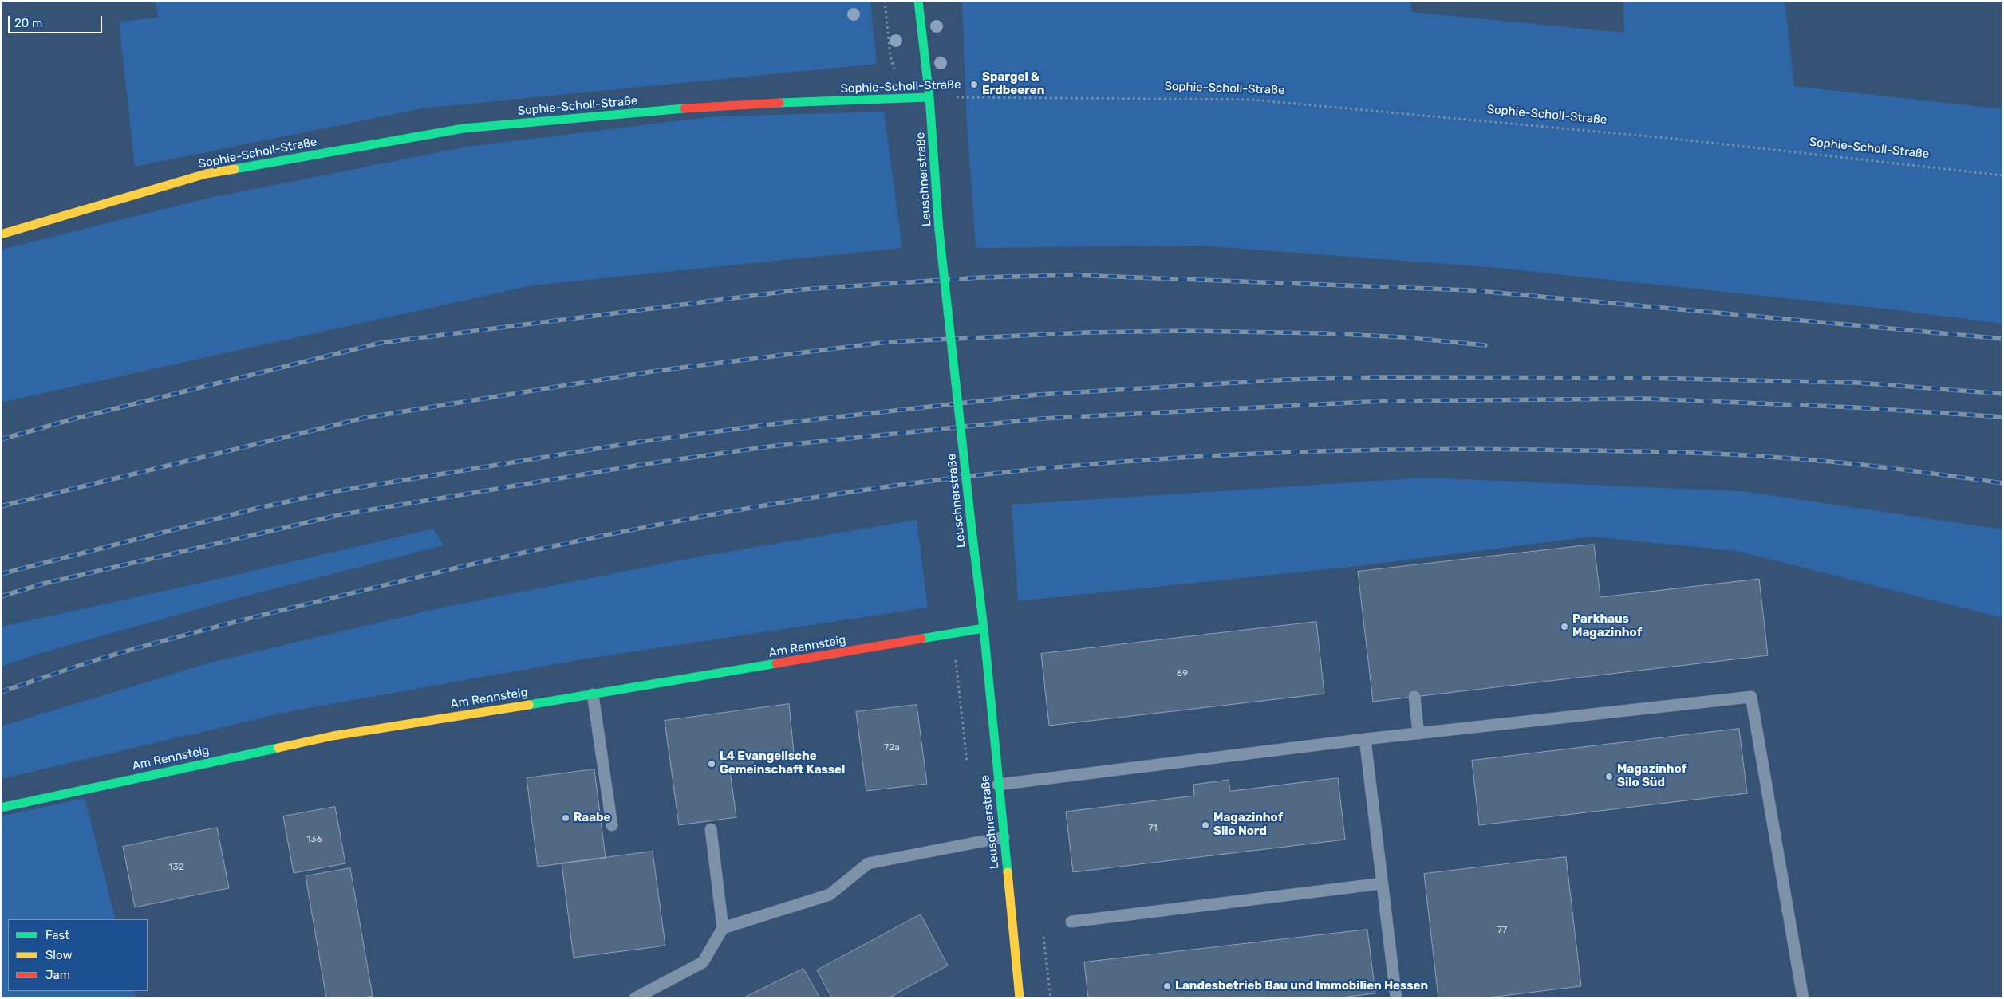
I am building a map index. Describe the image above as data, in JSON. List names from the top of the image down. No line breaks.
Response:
{"streets":{"street":["Sophie-Scholl-Straße","Leuschnerstraße","Am Rennsteig"]},"crossings":[["Sophie-Scholl-Straße","Leuschnerstraße"],["Leuschnerstraße","Am Rennsteig"]],"places":["Spargel & Erdbeeren","Parkhaus Magazinhof","L4 Evangelische Gemeinschaft Kassel","Magazinhof Silo Süd","Raabe","Magazinhof Silo Nord","Landesbetrieb Bau und Immobilien Hessen"],"house_numbers":["69","72a","71","136","132","77"],"legend":["Fast","Slow","Jam"],"scale_bar":"20 m"}
